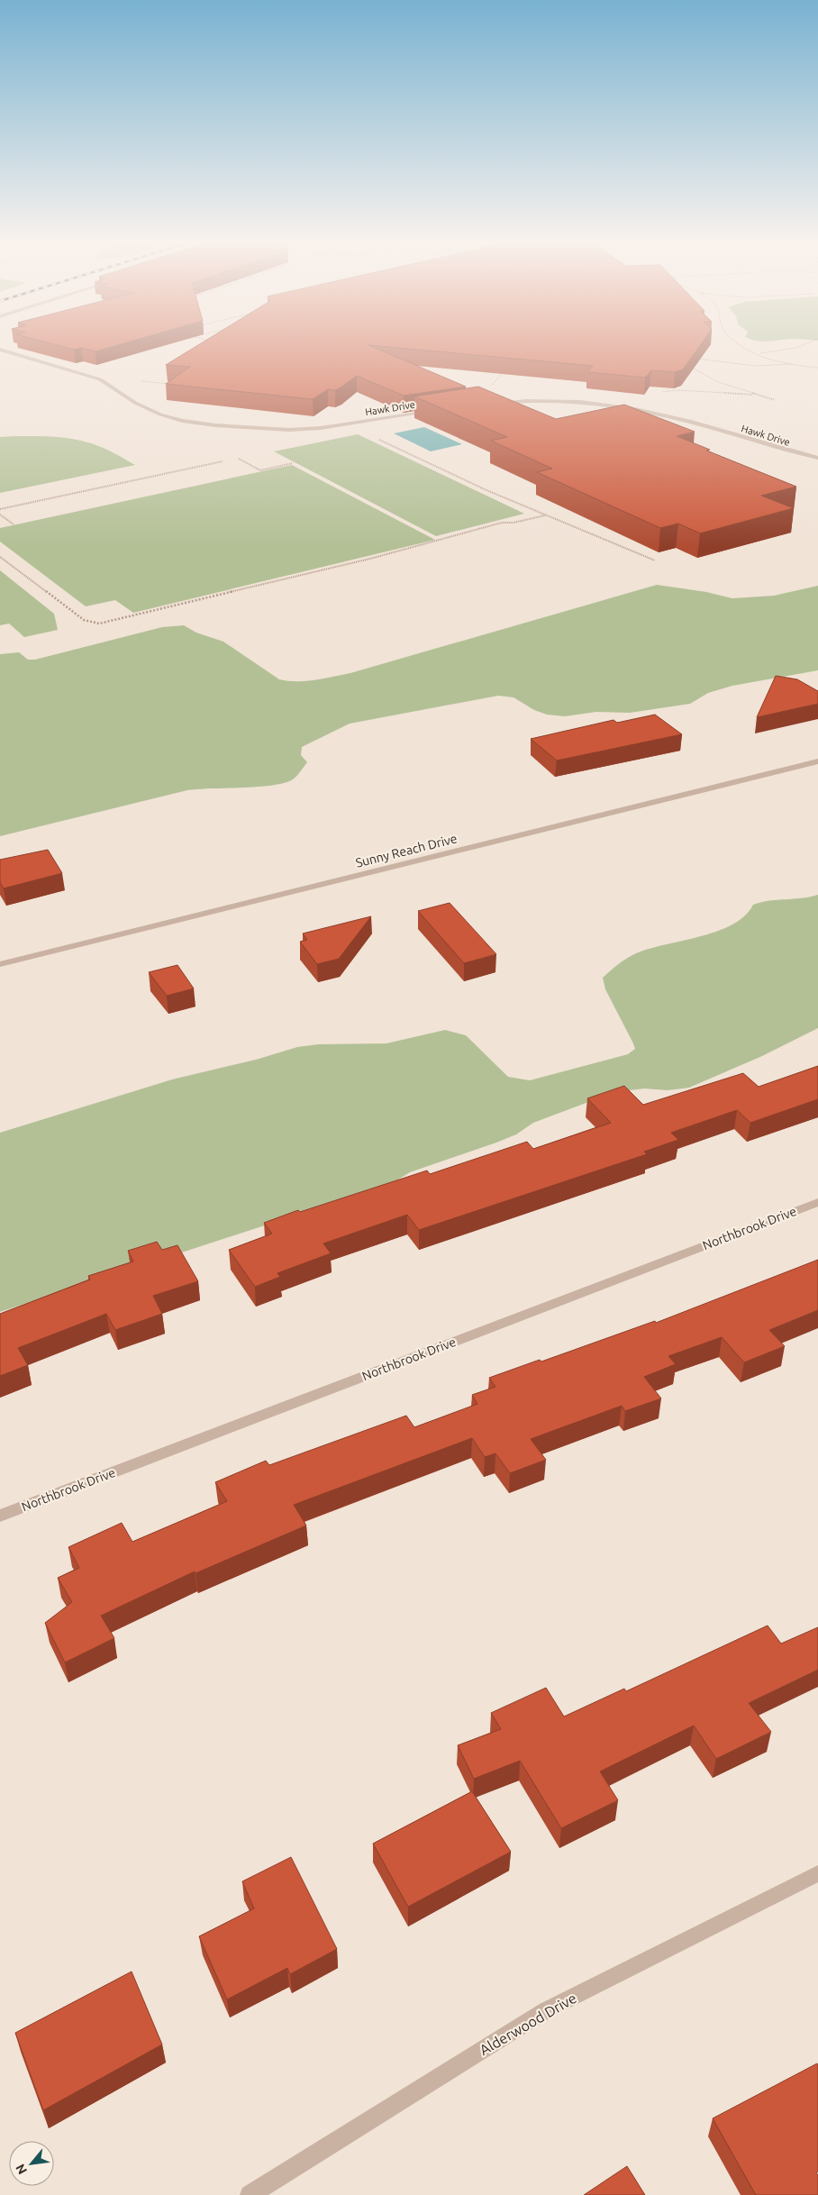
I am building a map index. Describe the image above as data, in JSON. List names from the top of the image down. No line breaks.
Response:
{"streets":{"street":["Hawk Drive","Sunny Reach Drive","Northbrook Drive","Alderwood Drive"]},"north":"bottom left"}
